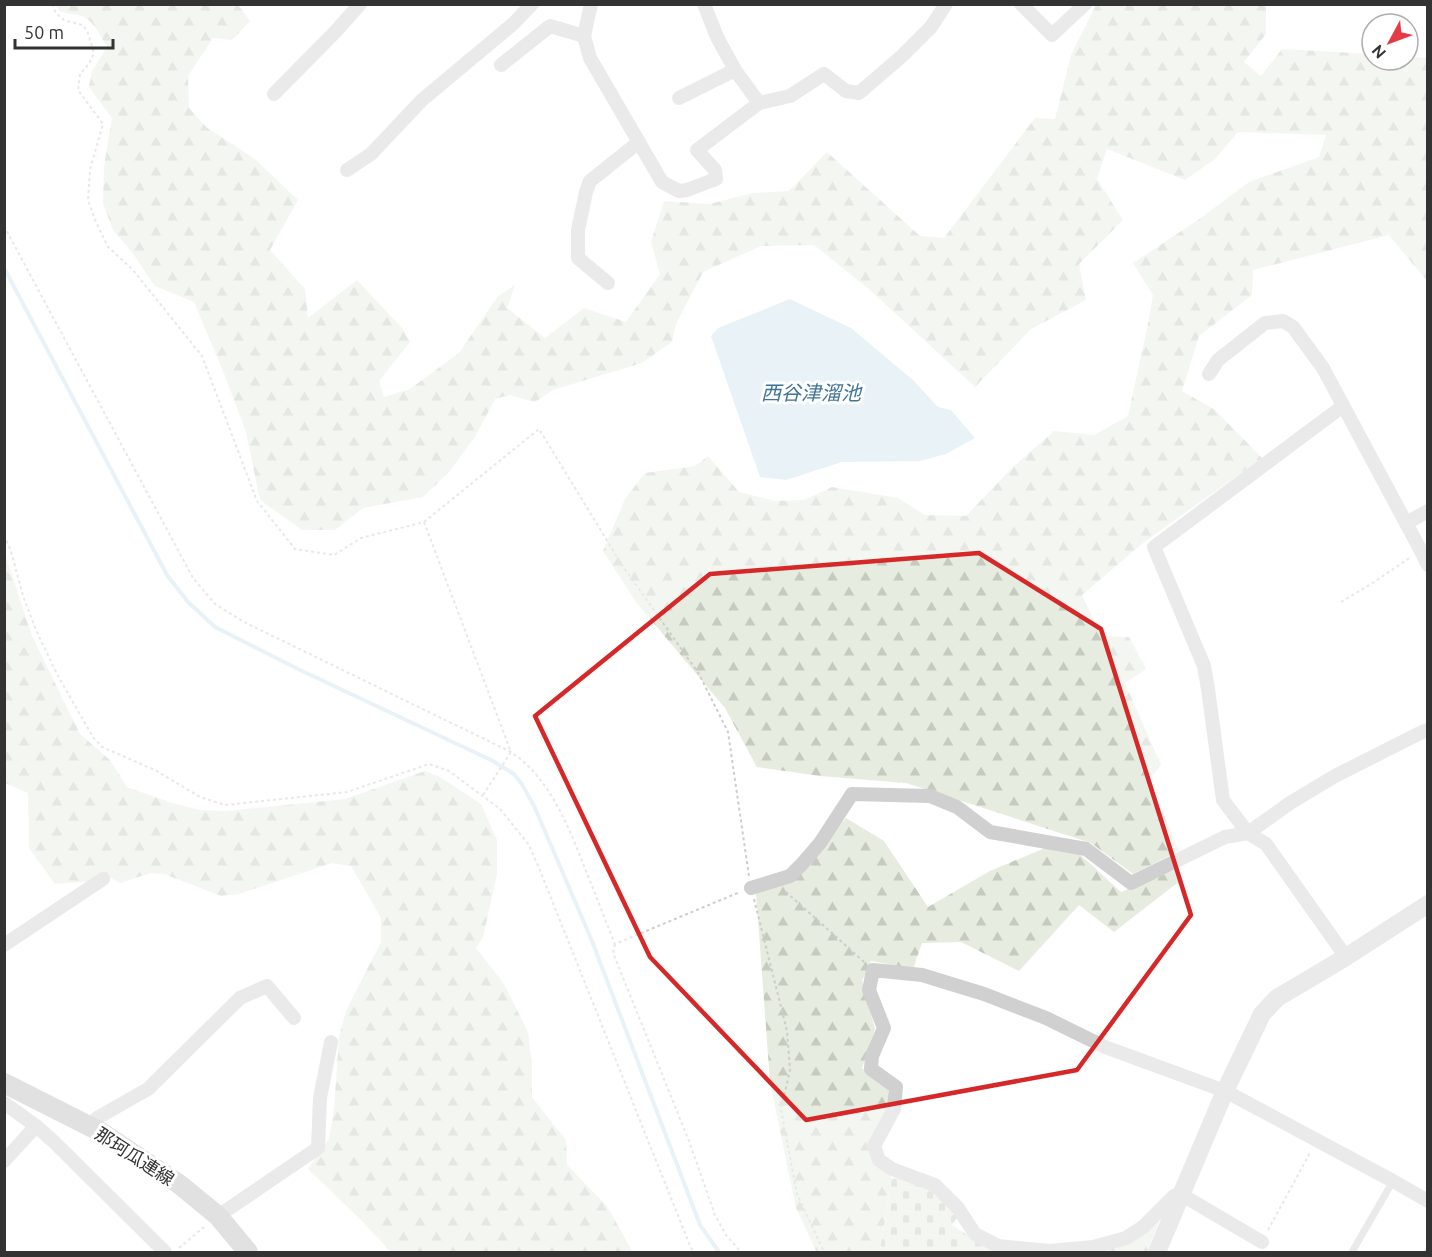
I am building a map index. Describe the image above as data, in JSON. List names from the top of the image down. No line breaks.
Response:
{"streets":{"main road":["那珂瓜連線"]},"water":["西谷津溜池"],"scale_bar":"50 m","north":"bottom left"}
